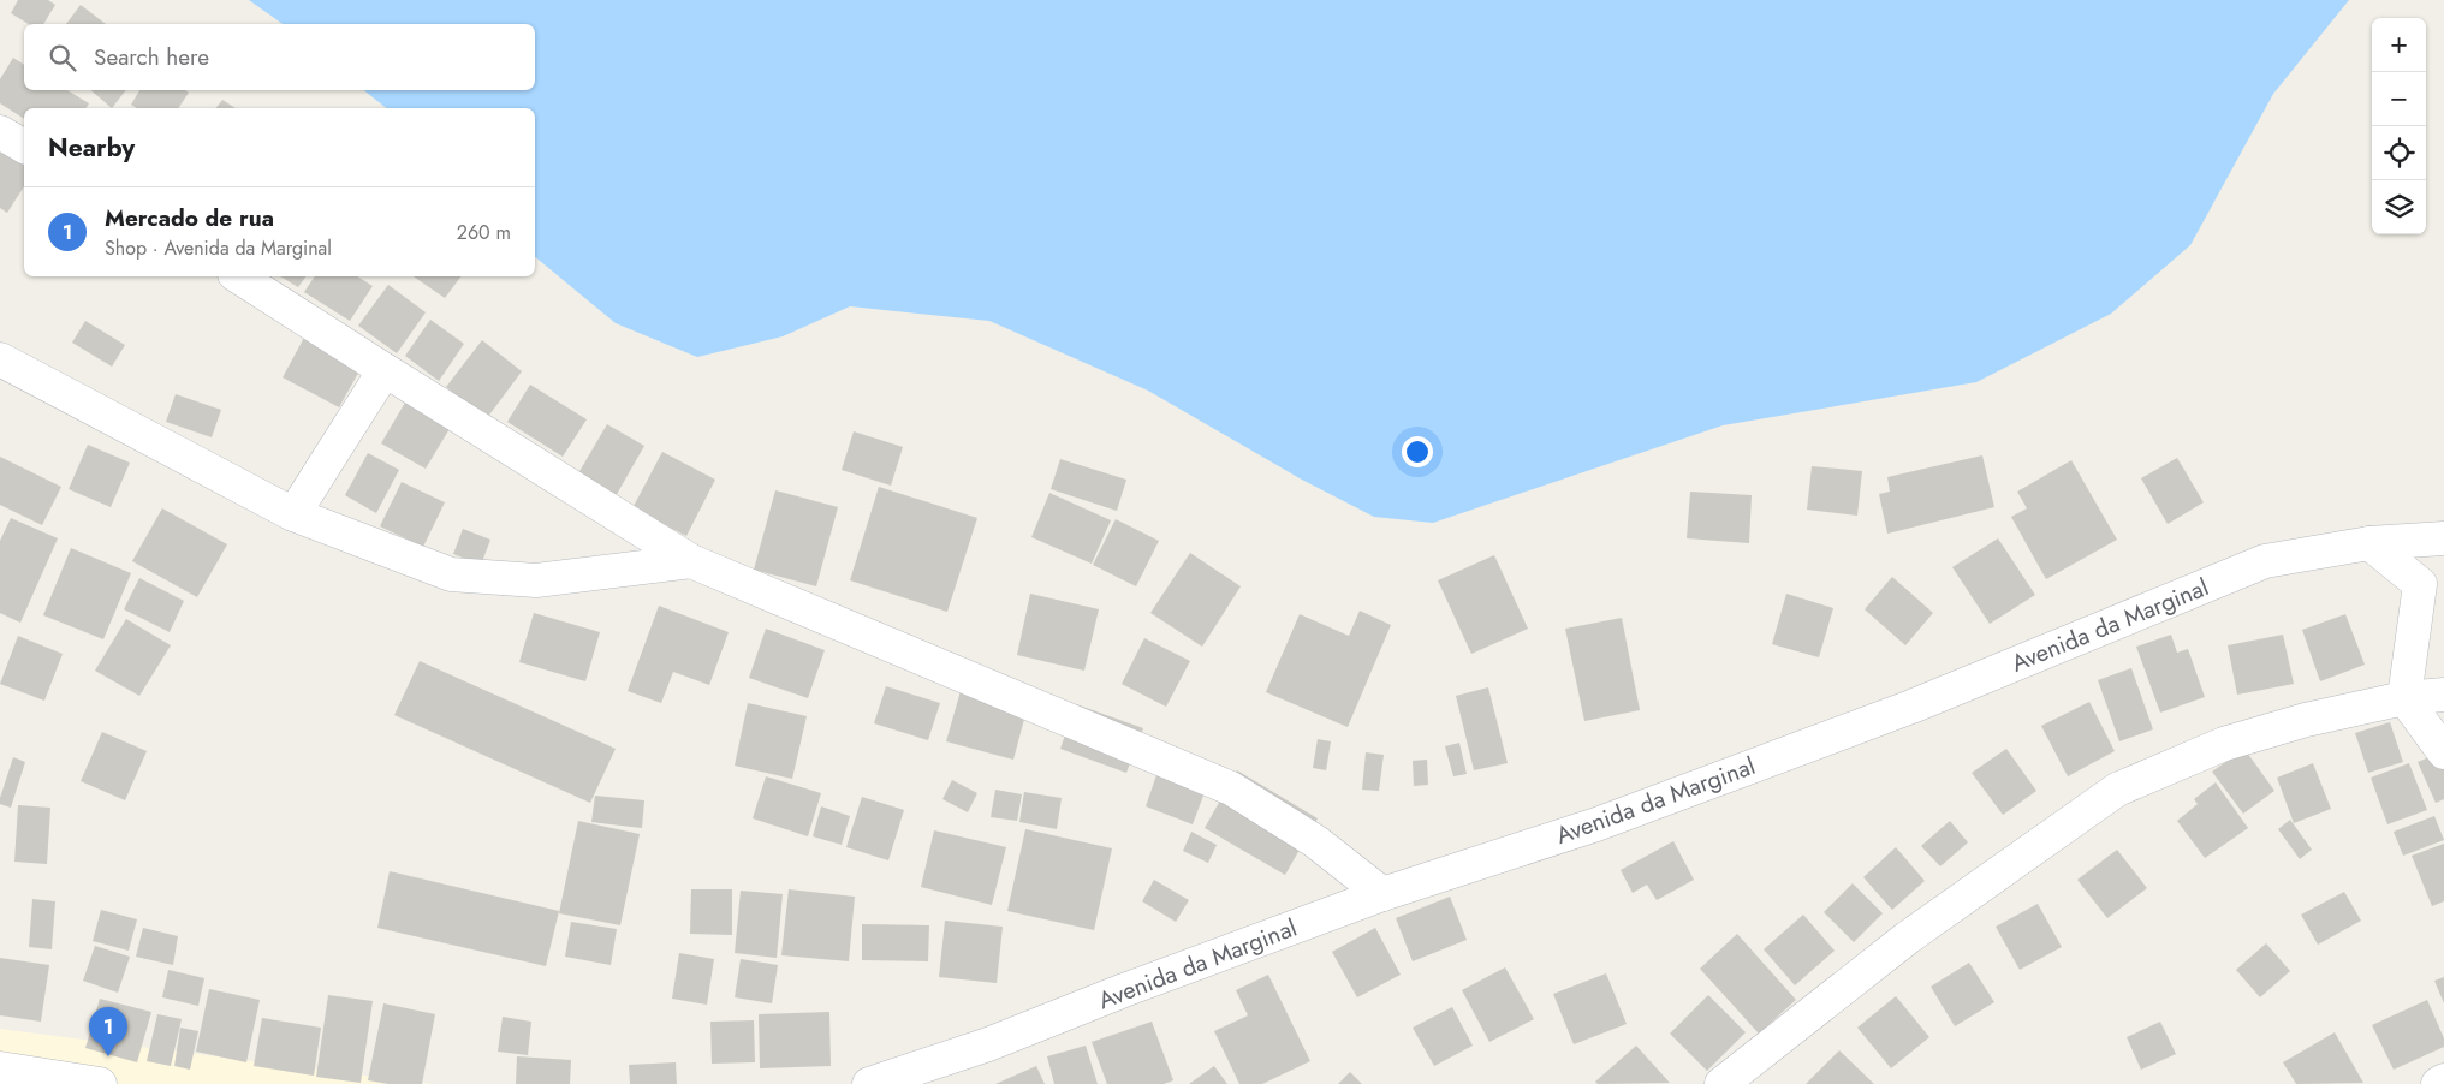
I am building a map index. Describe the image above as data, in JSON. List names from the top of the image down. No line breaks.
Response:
{"streets":{"street":["Avenida da Marginal"]},"page":{"map_buttons":["+","−"],"search":"Search here","heading":"Nearby","list":[{"mark":"1","name":"Mercado de rua","note":"Shop · Avenida da Marginal","value":"260 m"}],"pins":"1"}}
